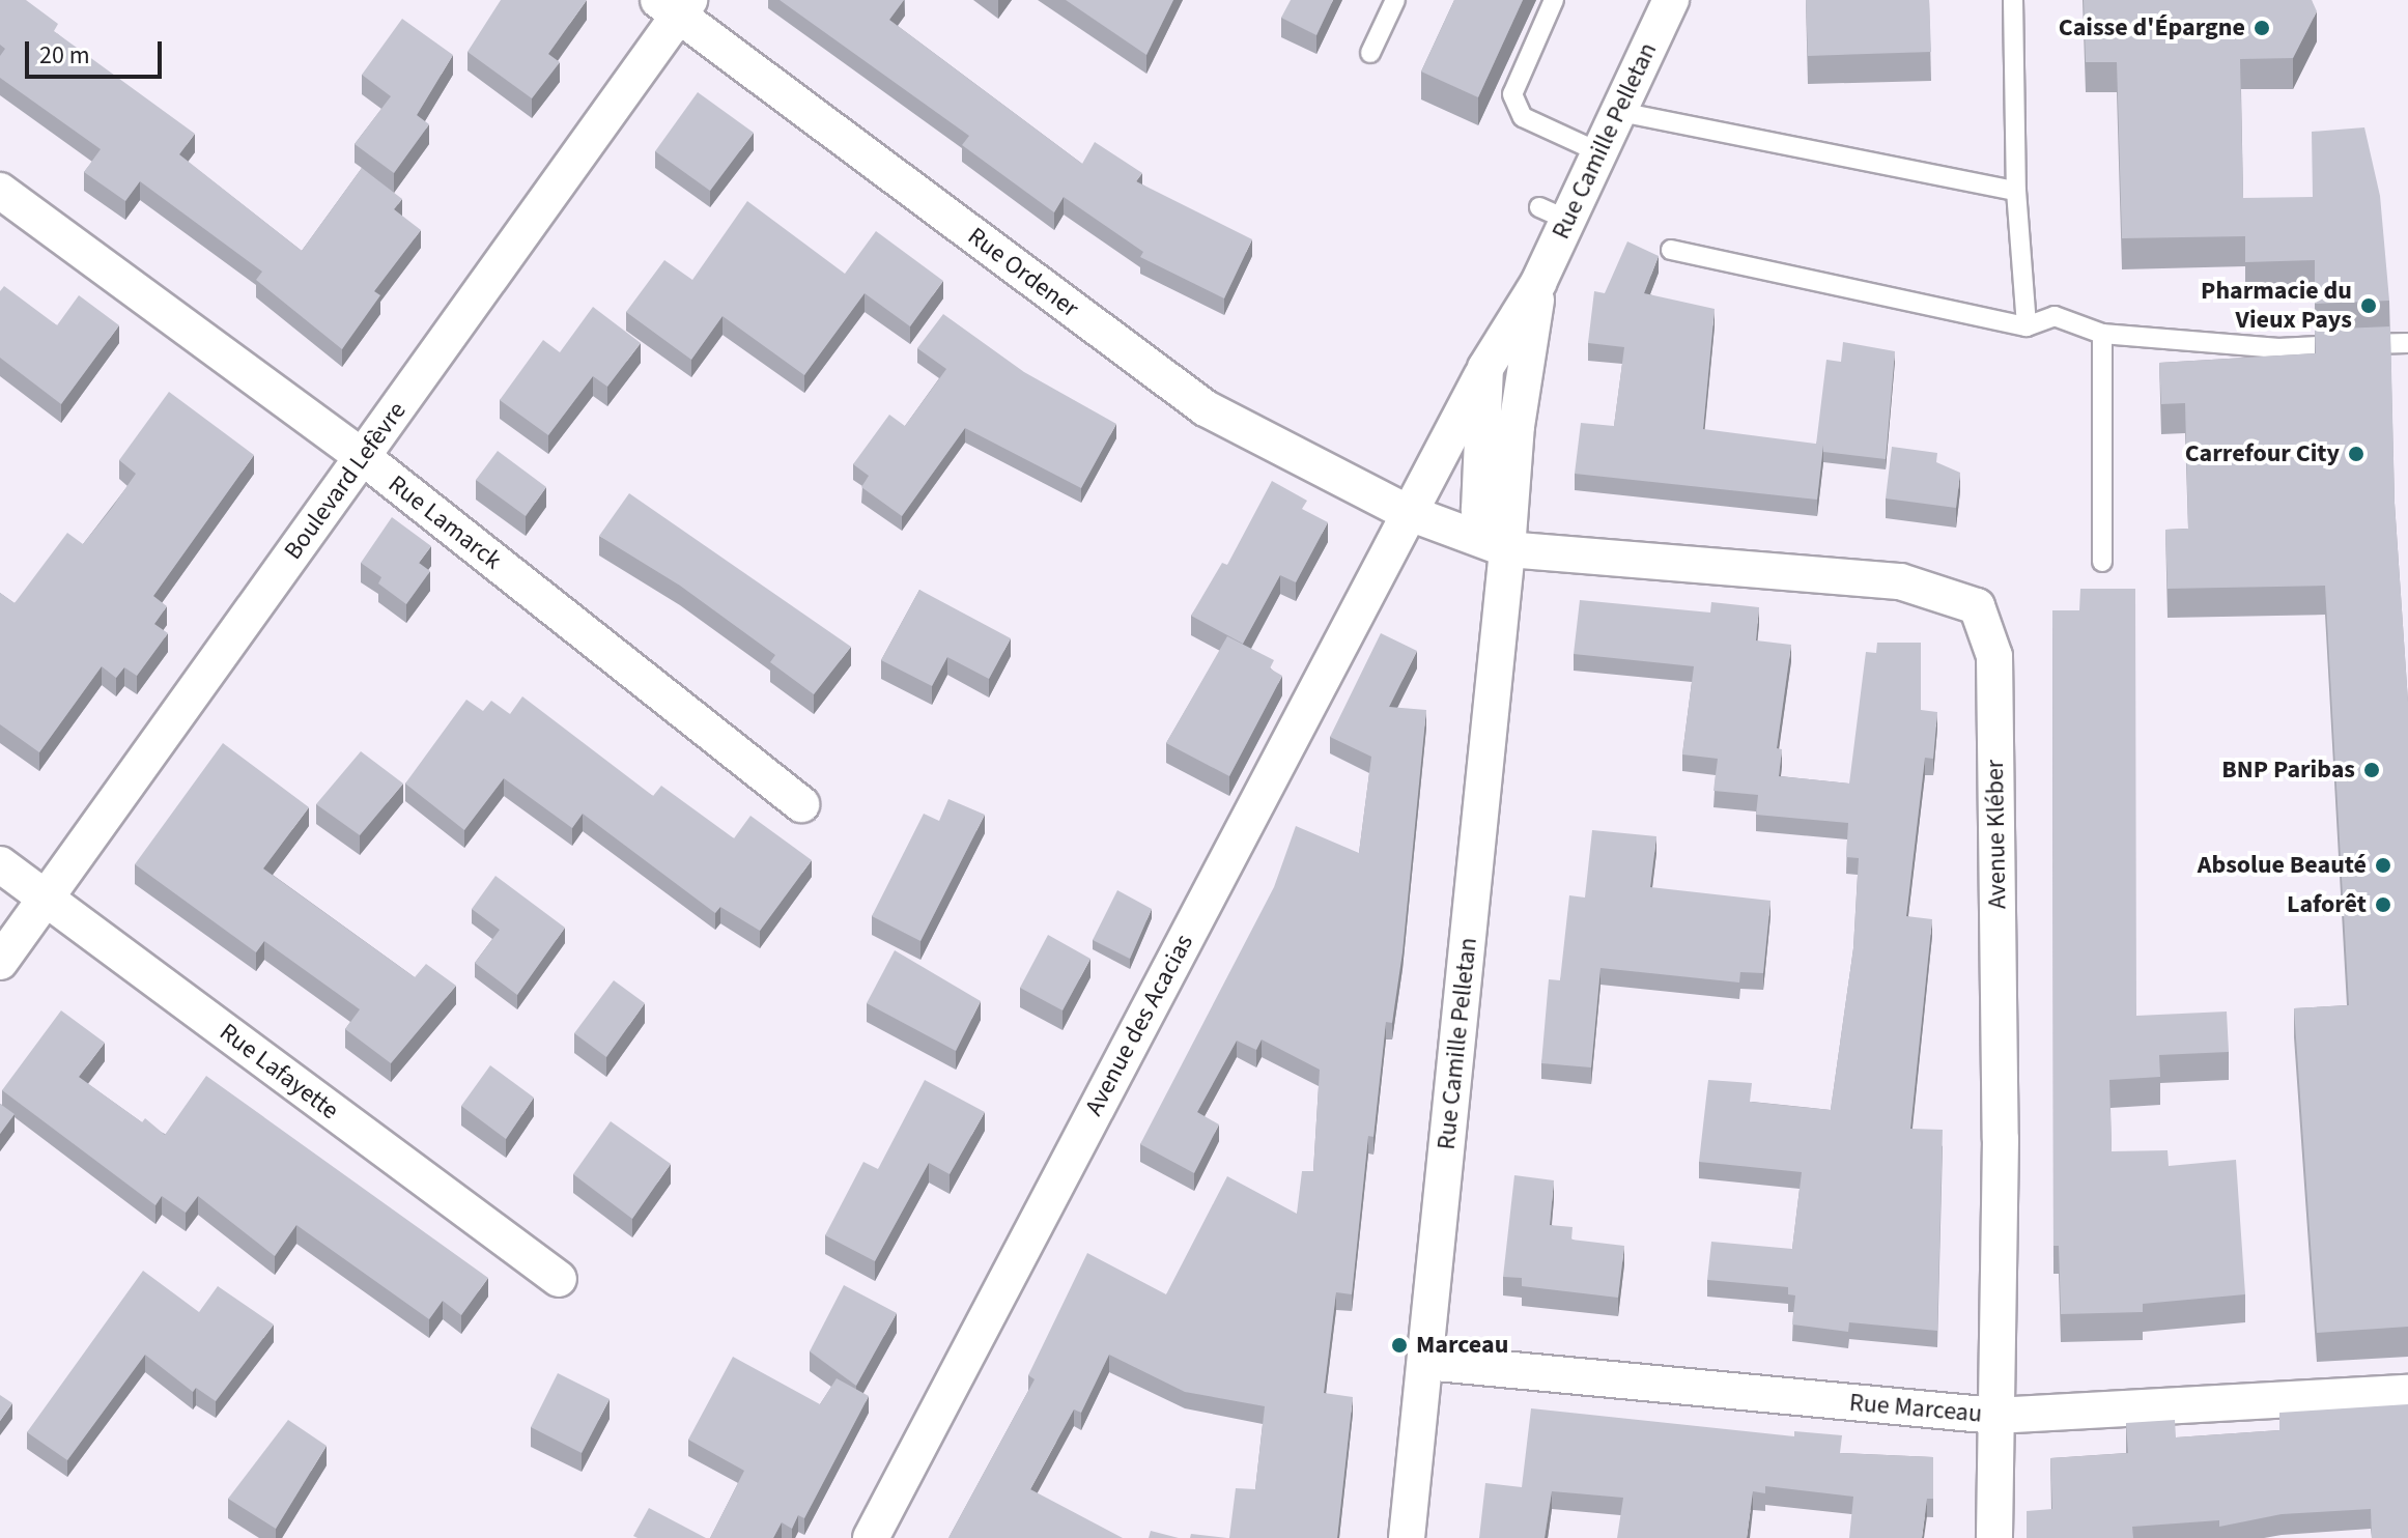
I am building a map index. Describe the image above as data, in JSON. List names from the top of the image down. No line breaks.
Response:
{"streets":{"street":["Rue Camille Pelletan","Rue Ordener","Boulevard Lefèvre","Rue Lamarck","Avenue Kléber","Avenue des Acacias","Rue Lafayette","Rue Marceau"]},"crossings":[["Rue Camille Pelletan","Rue Ordener"],["Rue Camille Pelletan","Avenue Kléber"],["Rue Camille Pelletan","Avenue des Acacias"],["Rue Camille Pelletan","Rue Marceau"],["Rue Ordener","Boulevard Lefèvre"],["Rue Ordener","Avenue Kléber"],["Rue Ordener","Avenue des Acacias"],["Boulevard Lefèvre","Rue Lamarck"],["Boulevard Lefèvre","Rue Lafayette"],["Avenue Kléber","Rue Marceau"]],"places":["Caisse d'Épargne","Pharmacie du Vieux Pays","Carrefour City","BNP Paribas","Absolue Beauté","Laforêt","Marceau"],"scale_bar":"20 m"}
